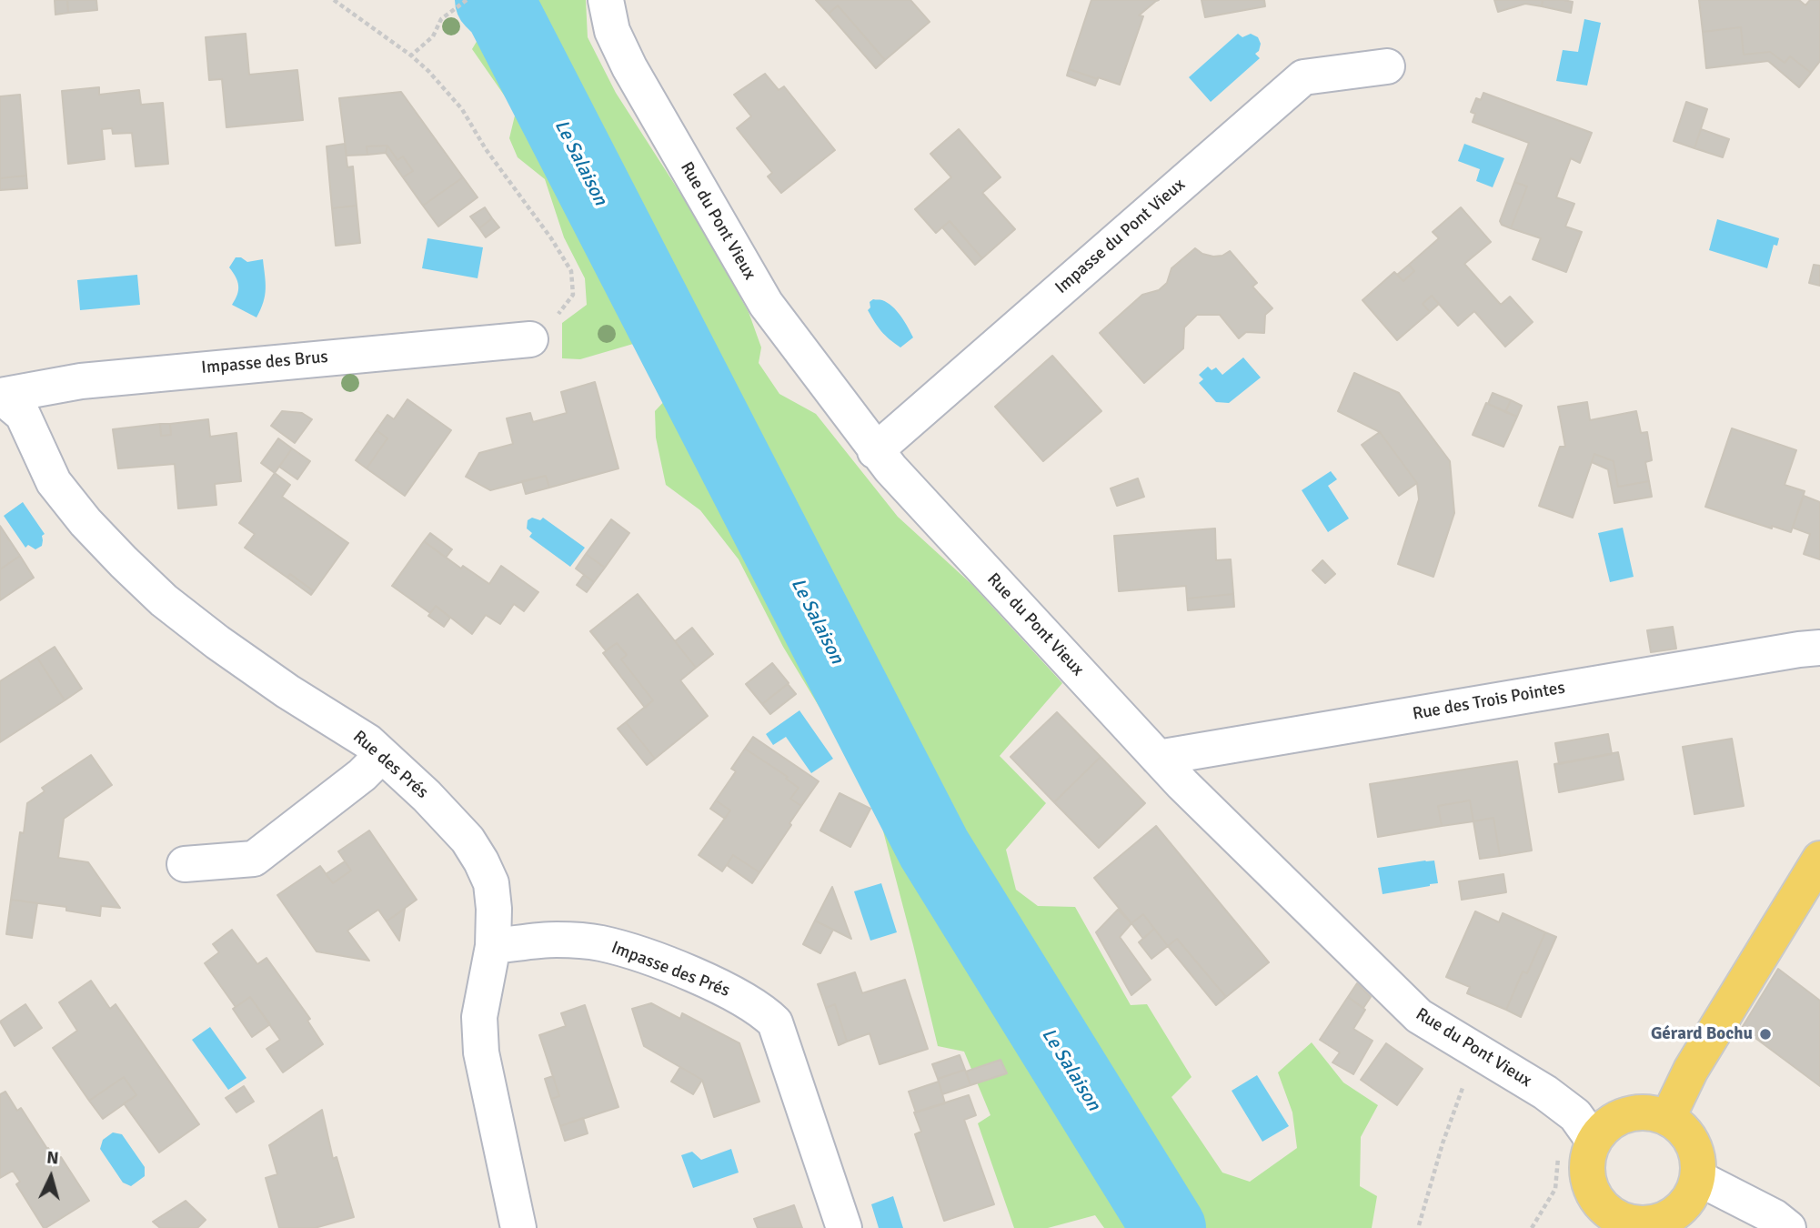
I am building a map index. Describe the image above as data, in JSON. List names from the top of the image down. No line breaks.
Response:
{"streets":{"street":["Rue du Pont Vieux","Impasse du Pont Vieux","Impasse des Brus","Rue des Trois Pointes","Rue des Prés","Impasse des Prés"]},"crossings":[["Rue du Pont Vieux","Impasse du Pont Vieux"],["Rue du Pont Vieux","Rue des Trois Pointes"],["Impasse des Brus","Rue des Prés"],["Rue des Prés","Impasse des Prés"]],"water":["Le Salaison"],"places":["Gérard Bochu"],"north":"top"}
